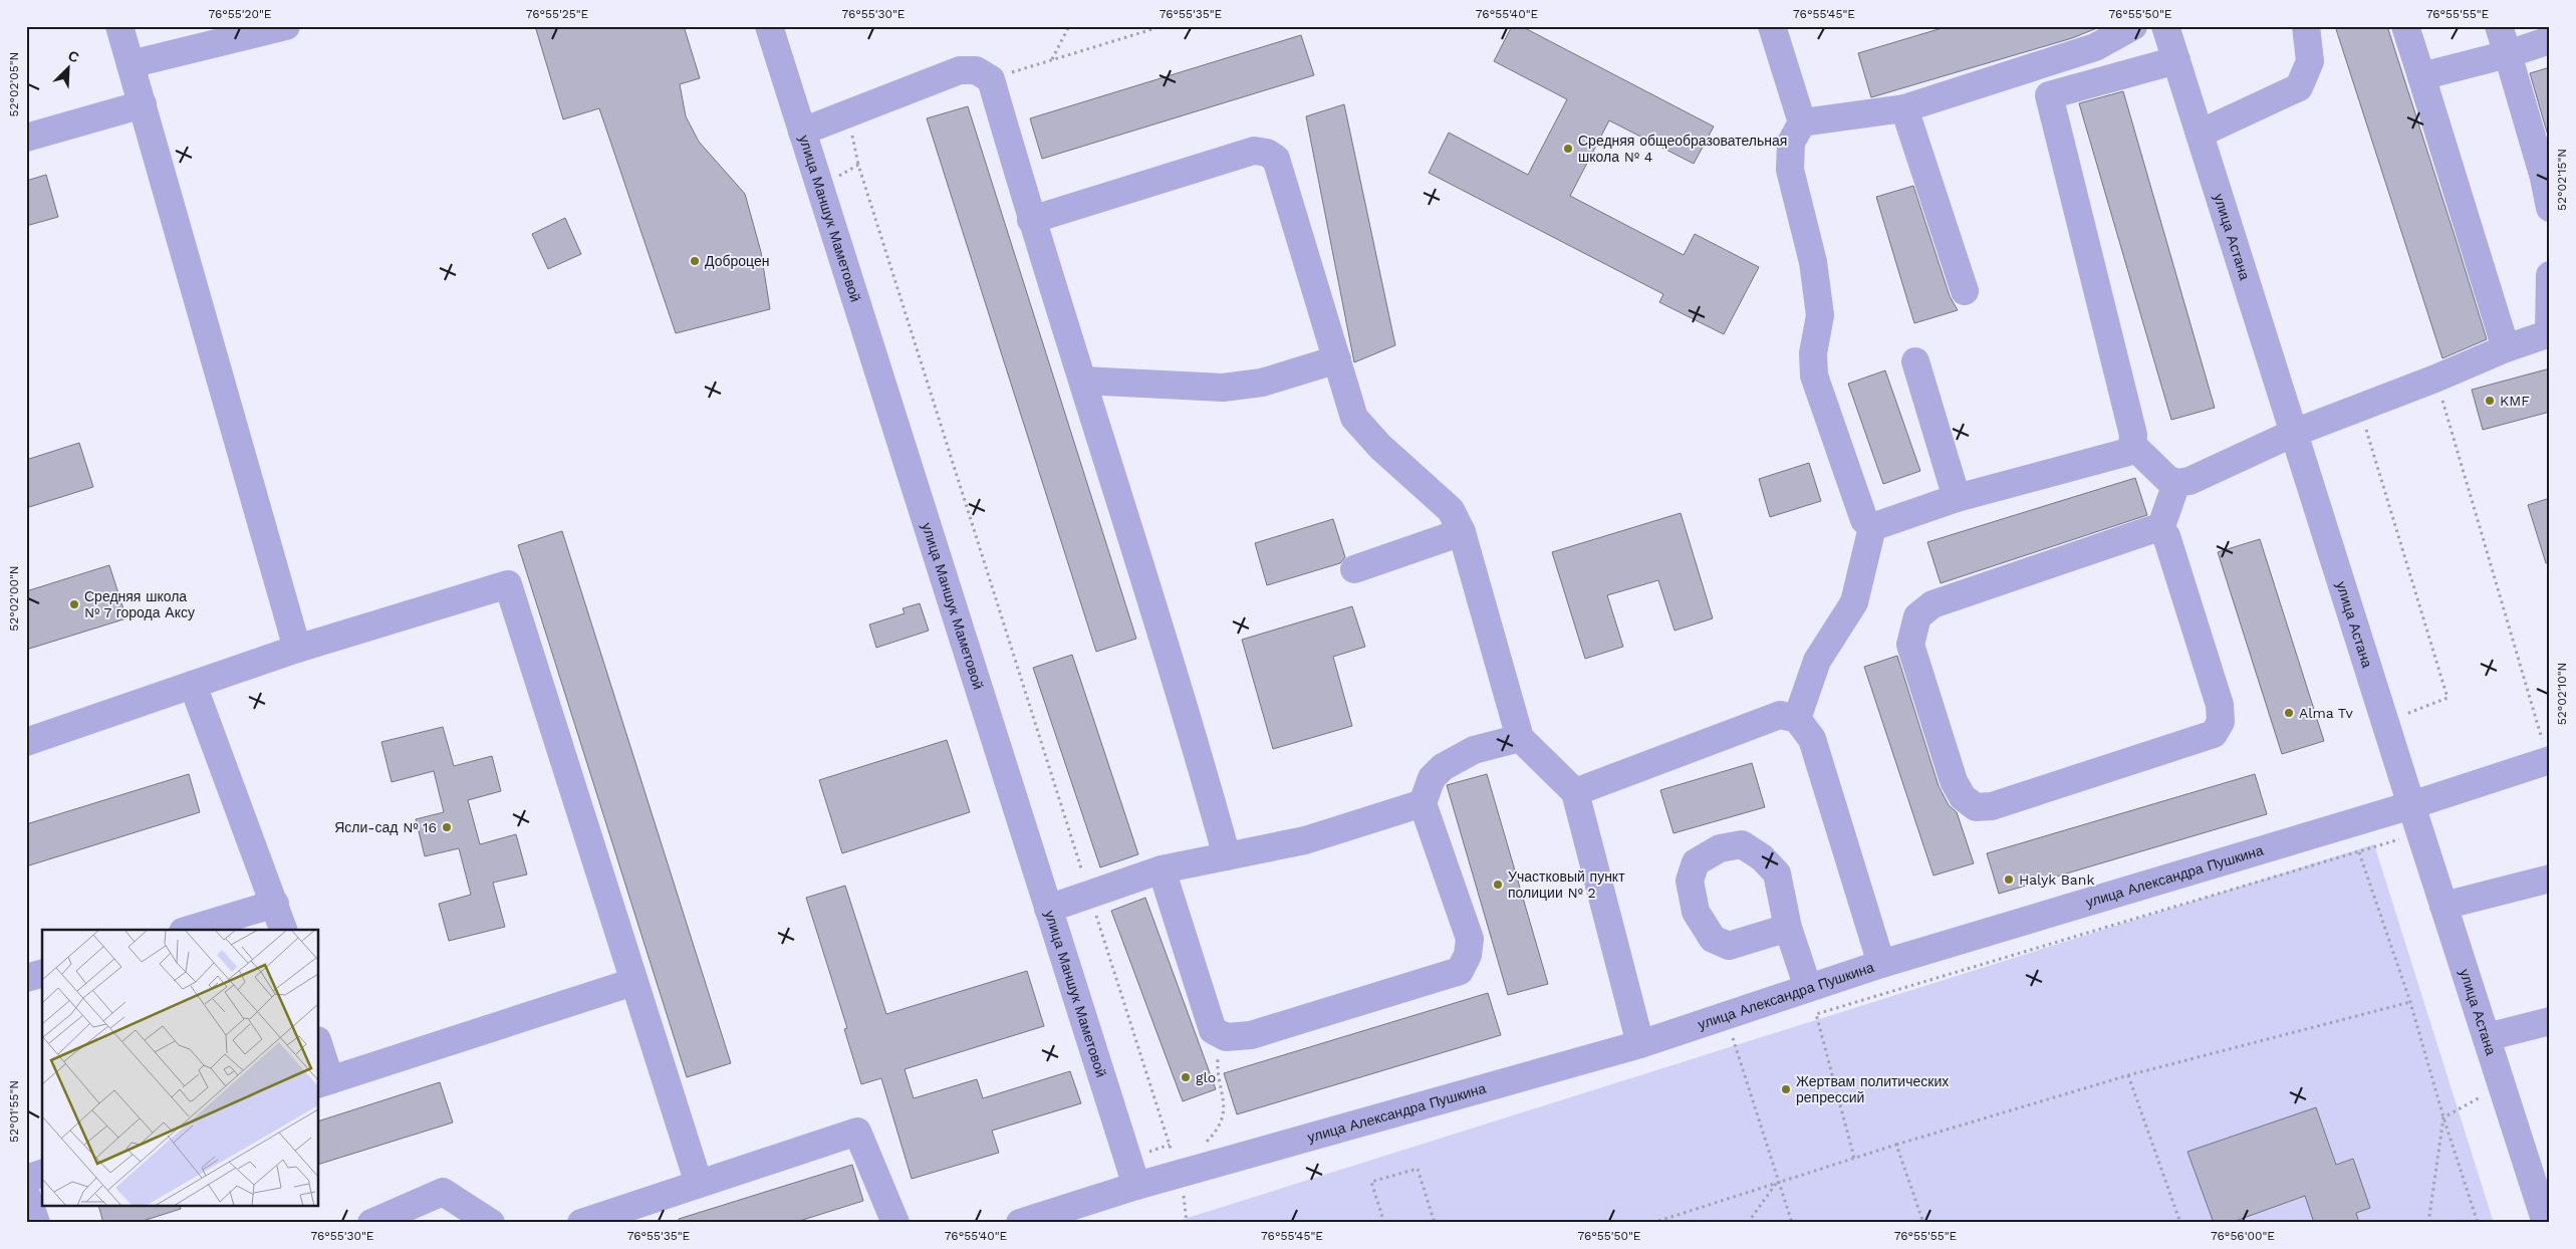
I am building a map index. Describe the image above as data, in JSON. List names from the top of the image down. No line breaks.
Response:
{"streets":{"street":["улица Маншук Маметовой","улица Астана","улица Александра Пушкина"]},"crossings":[["улица Маншук Маметовой","улица Александра Пушкина"],["улица Астана","улица Александра Пушкина"]],"places":["Средняя общеобразовательная школа № 4","Доброцен","KMF","Средняя школа № 7 города Аксу","Alma Tv","Ясли-сад № 16","Halyk Bank","Участковый пункт полиции № 2","glo","Жертвам политических репрессий"],"north":"top right","coordinates":["76°55'20\"E","76°55'25\"E","76°55'30\"E","76°55'35\"E","76°55'40\"E","76°55'45\"E","76°55'50\"E","76°55'55\"E","52°02'05\"N","52°02'15\"N","52°02'00\"N","52°02'10\"N","52°01'55\"N","76°56'00\"E"]}
